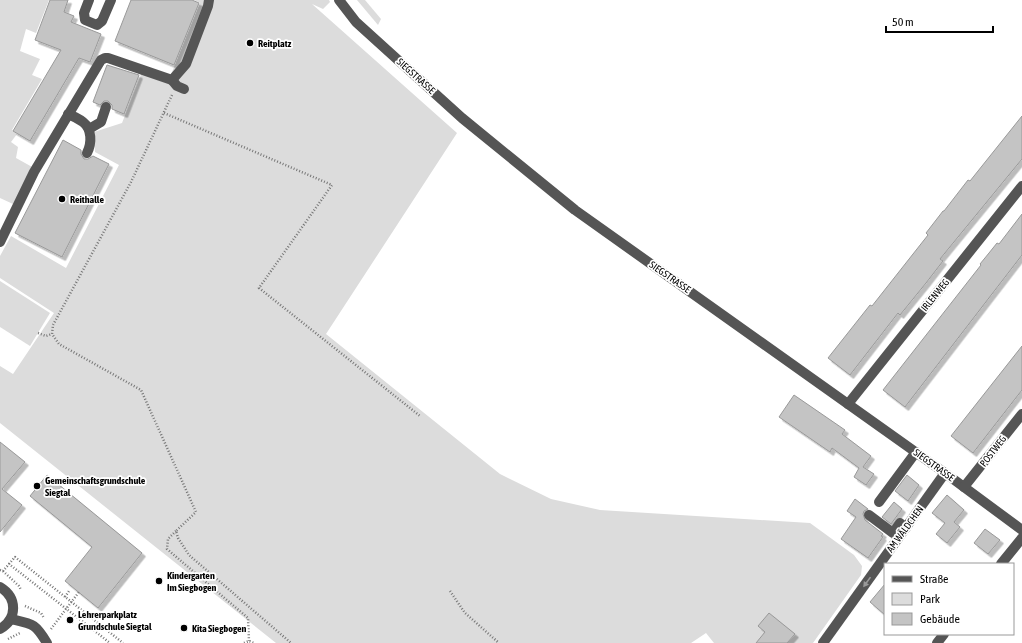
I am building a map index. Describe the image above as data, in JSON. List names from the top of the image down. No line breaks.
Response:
{"streets":{"street":["SIEGSTRASSE","IRLENWEG","POSTWEG","AM WÄLDCHEN"]},"crossings":[["SIEGSTRASSE","IRLENWEG"],["SIEGSTRASSE","POSTWEG"],["SIEGSTRASSE","AM WÄLDCHEN"]],"one_way":["AM WÄLDCHEN"],"places":["Reitplatz","Reithalle","Gemeinschaftsgrundschule Siegtal","Kindergarten Im Siegbogen","Lehrerparkplatz Grundschule Siegtal","Kita Siegbogen"],"legend":["Straße","Park","Gebäude"],"scale_bar":"50 m"}
